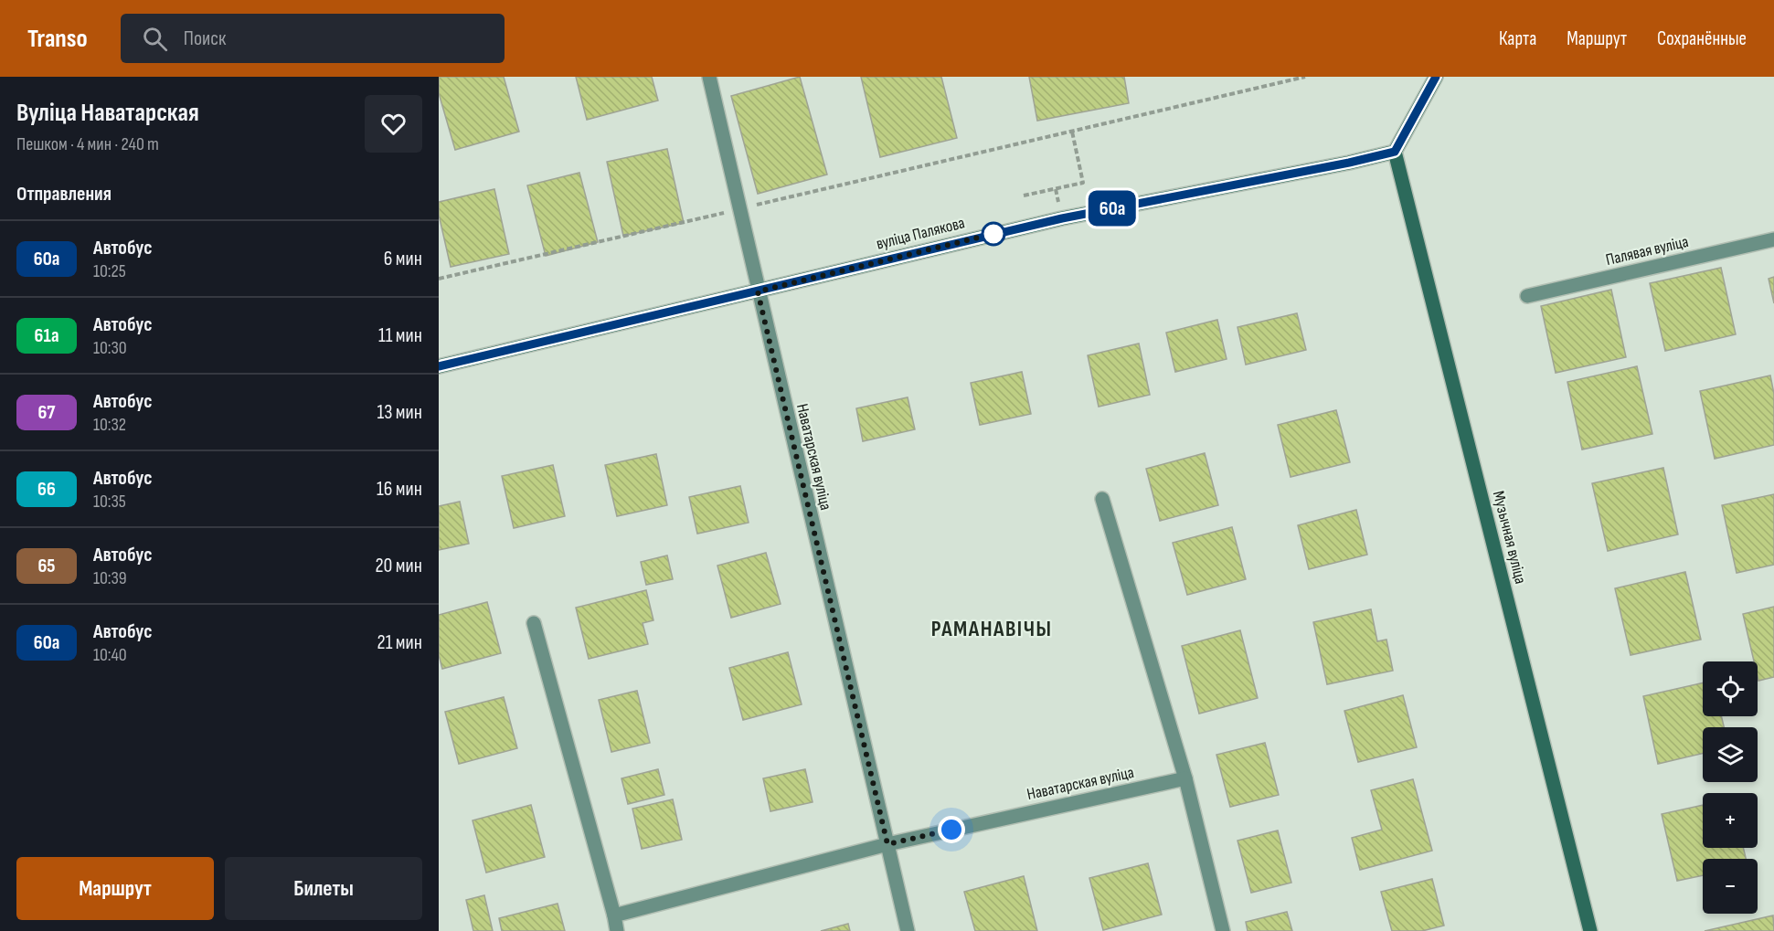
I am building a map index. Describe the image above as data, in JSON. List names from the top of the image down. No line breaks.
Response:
{"streets":{"street":["вуліца Палякова","Палявая вуліца","Наватарская вуліца","Музычная вуліца"]},"crossings":[["вуліца Палякова","Наватарская вуліца"],["вуліца Палякова","Музычная вуліца"]],"districts":["РАМАНАВІЧЫ"],"lines":["bus line 60а"],"page":{"header":"Transo","search":"Поиск","nav":["Карта","Маршрут","Сохранённые"],"heading":[["Вуліца Наватарская","Пешком · 4 мин · 240 m"],"Отправления"],"on_map":"60а","list":[{"mark":"60а","name":"Автобус","note":"10:25","value":"6 мин"},{"mark":"61а","name":"Автобус","note":"10:30","value":"11 мин"},{"mark":"67","name":"Автобус","note":"10:32","value":"13 мин"},{"mark":"66","name":"Автобус","note":"10:35","value":"16 мин"},{"mark":"65","name":"Автобус","note":"10:39","value":"20 мин"},{"mark":"60а","name":"Автобус","note":"10:40","value":"21 мин"}],"map_buttons":["+","−"],"buttons":["Маршрут","Билеты"]}}
